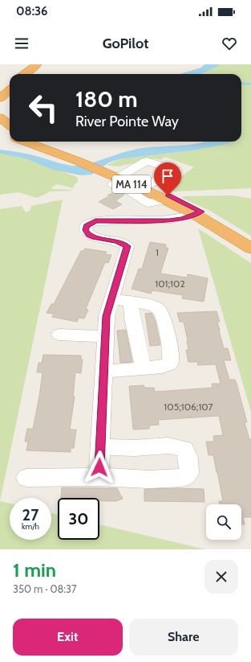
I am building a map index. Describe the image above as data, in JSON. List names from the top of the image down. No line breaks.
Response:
{"streets":{"highway":["MA 114"]},"house_numbers":["1","101;102","105;106;107"],"page":{"status":"08:36","header":"GoPilot","turn":["180 m","River Pointe Way"],"speed":"27 km/h","limit":"30","heading":["1 min","350 m · 08:37"],"buttons":["Exit","Share"]}}
